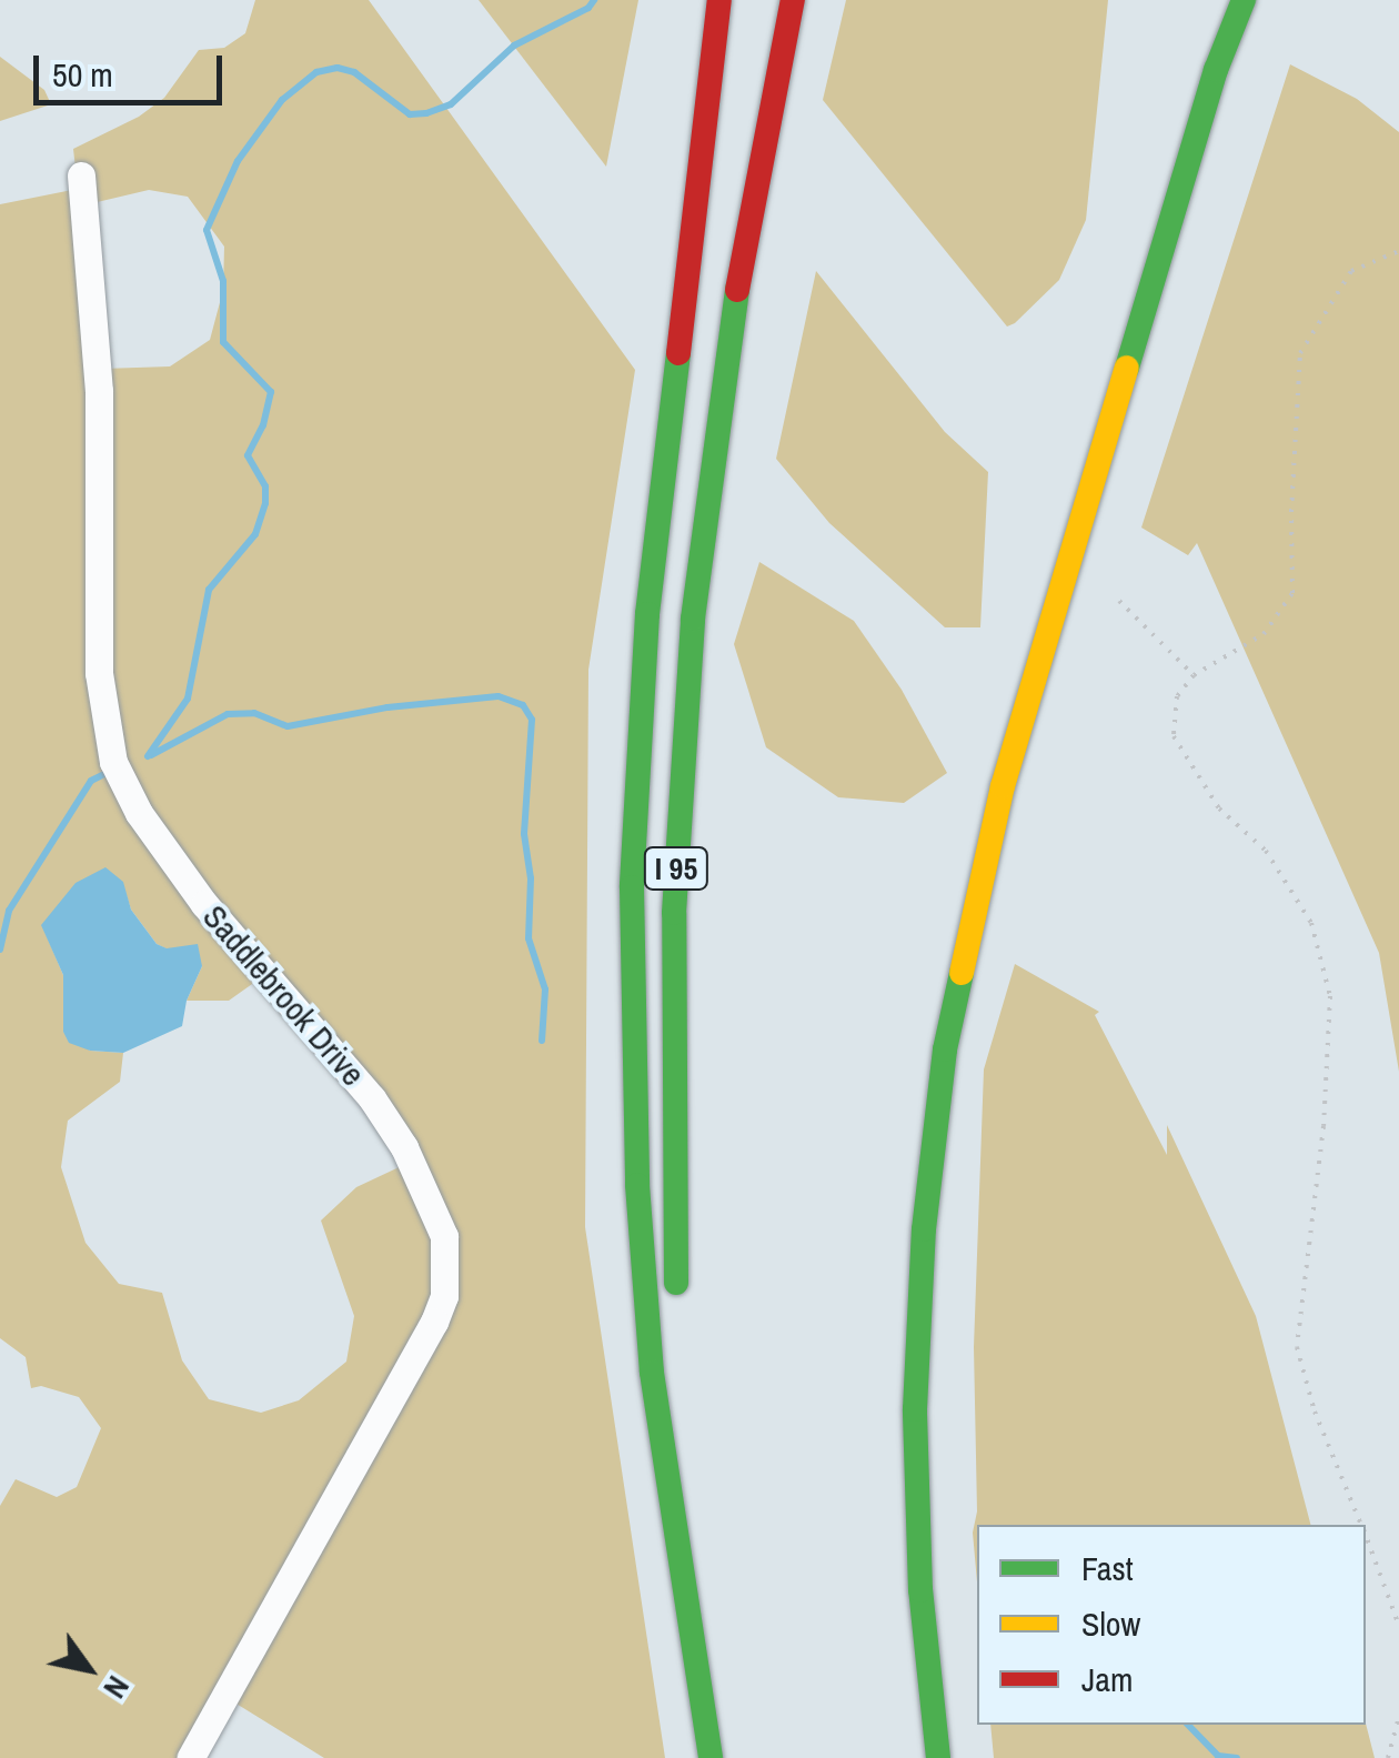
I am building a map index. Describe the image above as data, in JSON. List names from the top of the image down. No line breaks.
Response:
{"streets":{"highway":["I 95"],"street":["Saddlebrook Drive"]},"legend":["Fast","Slow","Jam"],"scale_bar":"50 m","north":"bottom right"}
